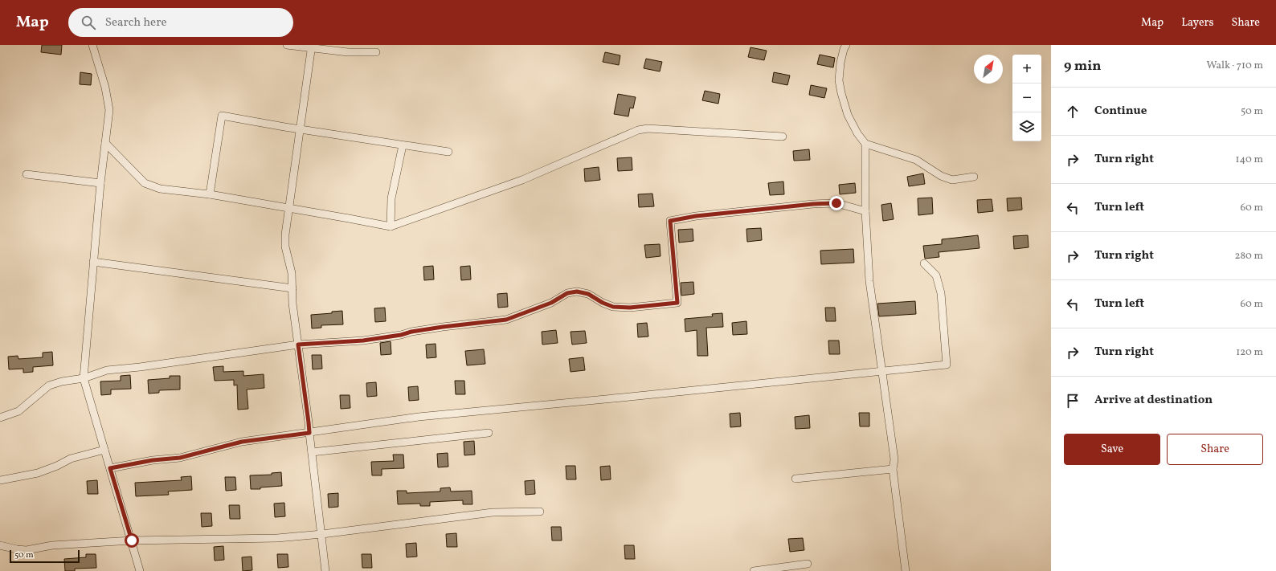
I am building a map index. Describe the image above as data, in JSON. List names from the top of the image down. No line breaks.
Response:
{"scale_bar":"50 m","north":"top right","page":{"header":"Map","search":"Search here","nav":["Map","Layers","Share"],"heading":["9 min","Walk · 710 m"],"map_buttons":["+","−"],"list":[["Continue","50 m"],["Turn right","140 m"],["Turn left","60 m"],["Turn right","280 m"],["Turn left","60 m"],["Turn right","120 m"],"Arrive at destination"],"buttons":["Save","Share"],"scale":"50 m"}}
